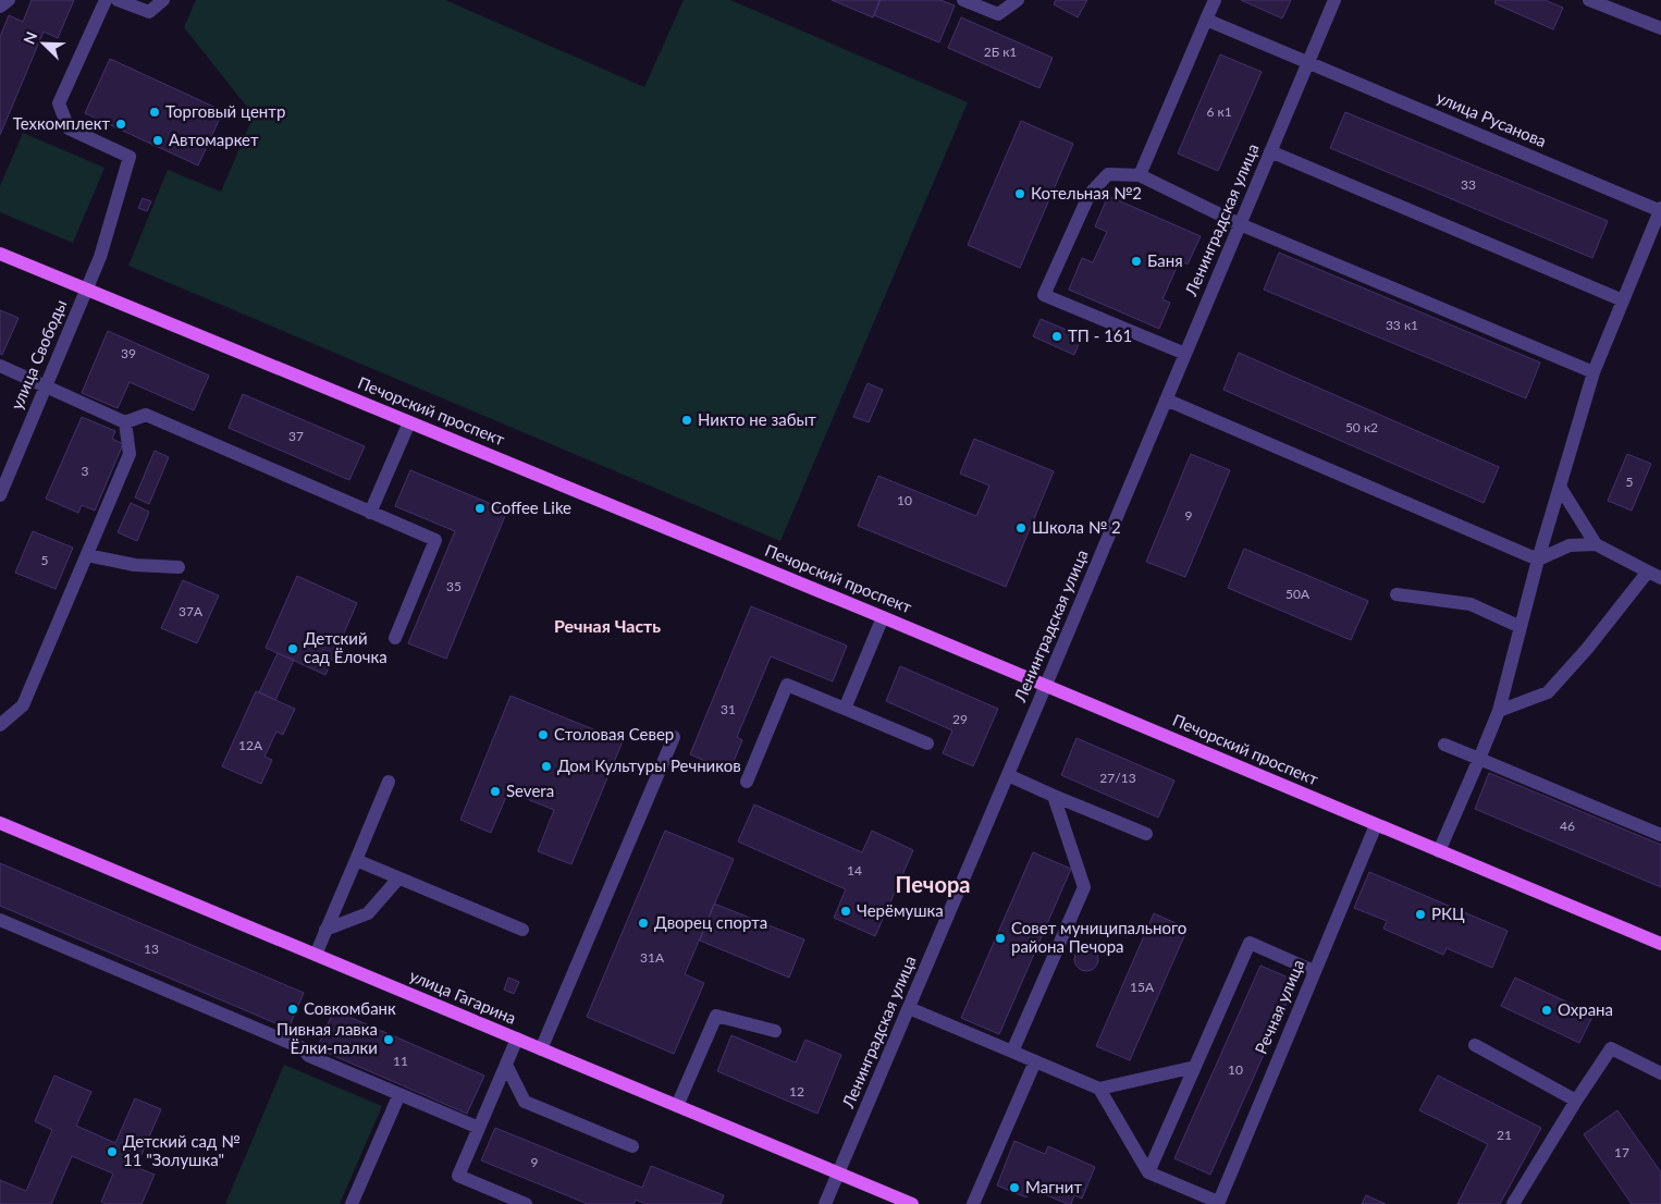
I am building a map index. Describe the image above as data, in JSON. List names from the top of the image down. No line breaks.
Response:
{"streets":{"main road":["Печорский проспект","улица Гагарина"],"street":["улица Русанова","Ленинградская улица","улица Свободы","Речная улица"]},"crossings":[["улица Русанова","Ленинградская улица"],["Ленинградская улица","Печорский проспект"],["Ленинградская улица","улица Гагарина"],["улица Свободы","Печорский проспект"],["Печорский проспект","Речная улица"]],"districts":["Речная Часть","Печора"],"places":["Торговый центр","Техкомплект","Автомаркет","Котельная №2","Баня","ТП - 161","Никто не забыт","Coffee Like","Школа № 2","Детский сад Ёлочка","Столовая Север","Дом Культуры Речников","Severa","Черёмушка","РКЦ","Дворец спорта","Совет муниципального района Печора","Совкомбанк","Охрана","Пивная лавка Ёлки-палки","Детский сад № 11 \"Золушка\"","Магнит"],"house_numbers":["2Б к1","6 к1","33","33 к1","39","50 к2","37","3","5","10","9","5","35","50А","37А","31","29","12А","27/13","46","14","13","31А","15А","11","10","12","21","17","9"],"north":"top left"}
